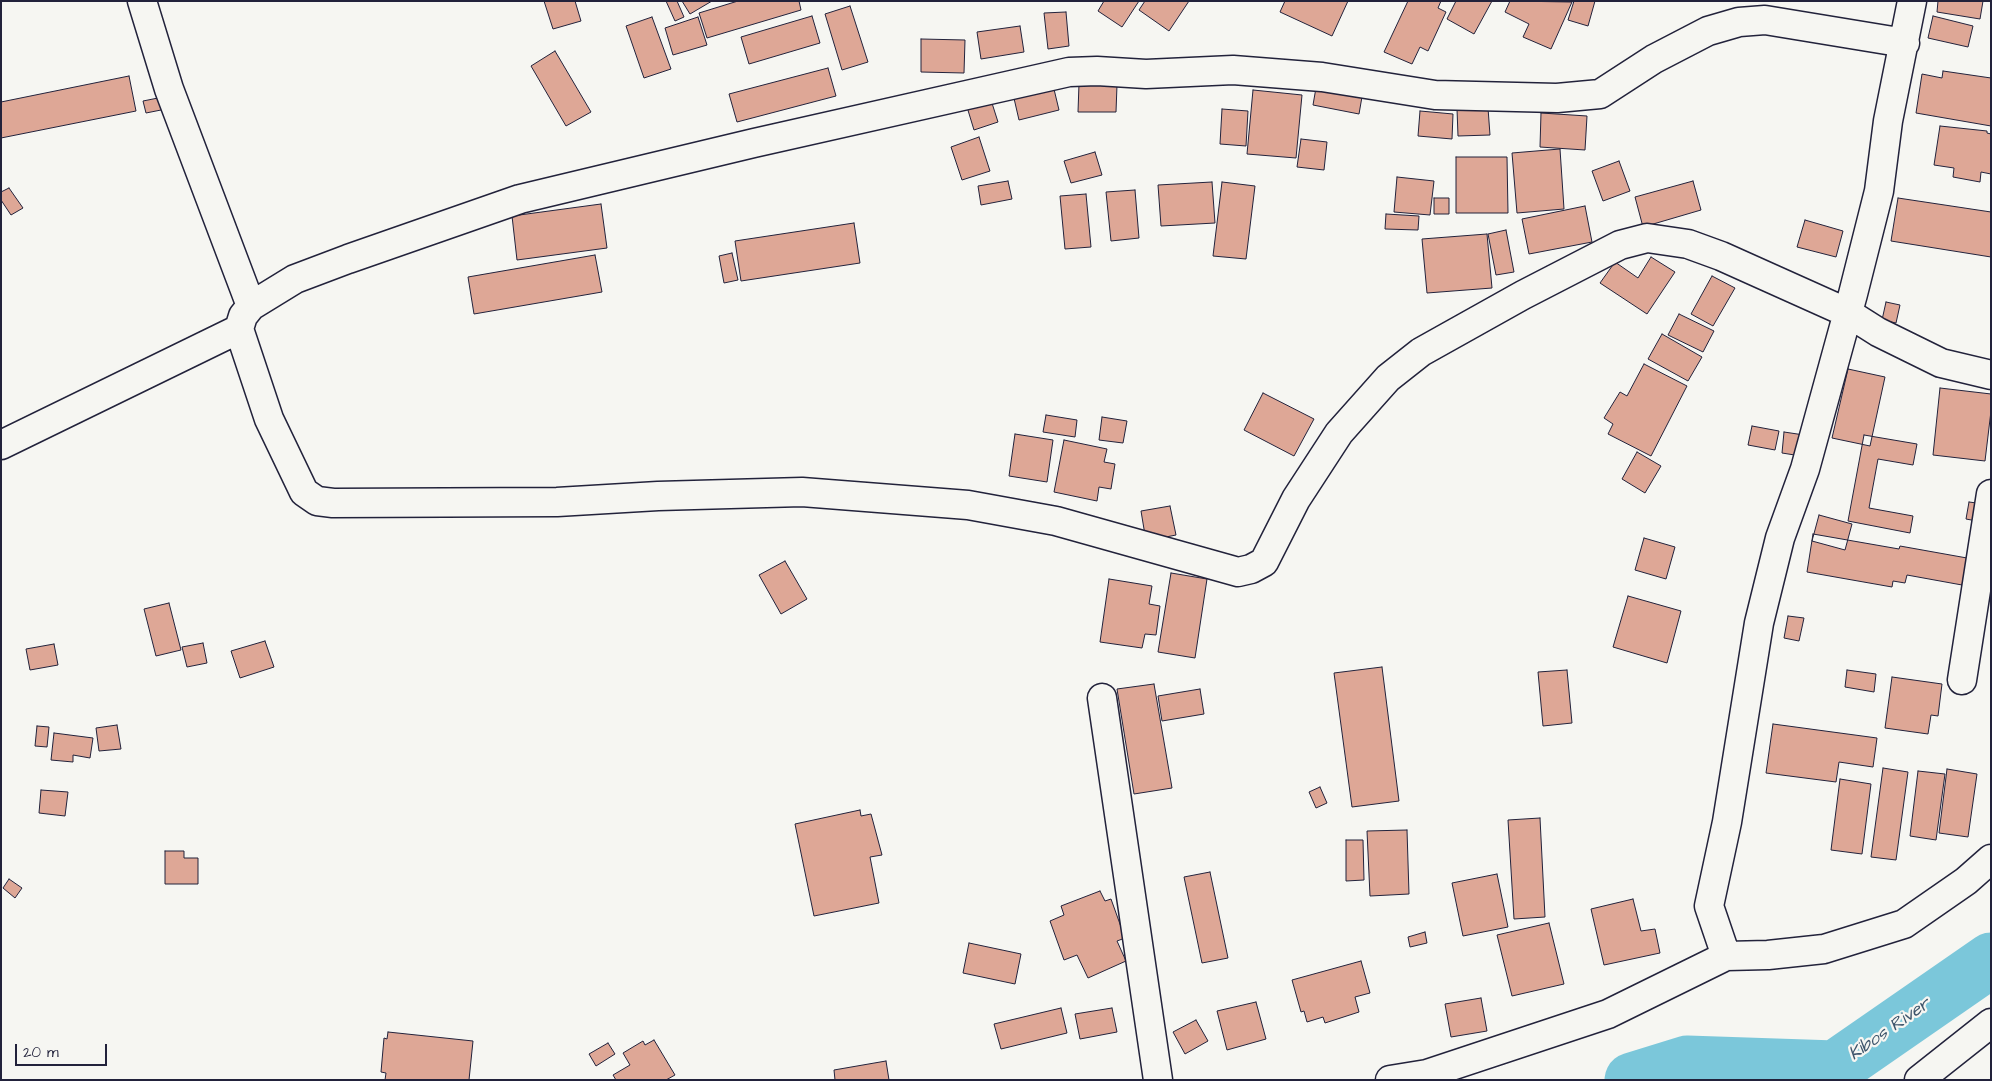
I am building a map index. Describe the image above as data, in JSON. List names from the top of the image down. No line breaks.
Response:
{"water":["Kibos River"],"scale_bar":"20 m"}
